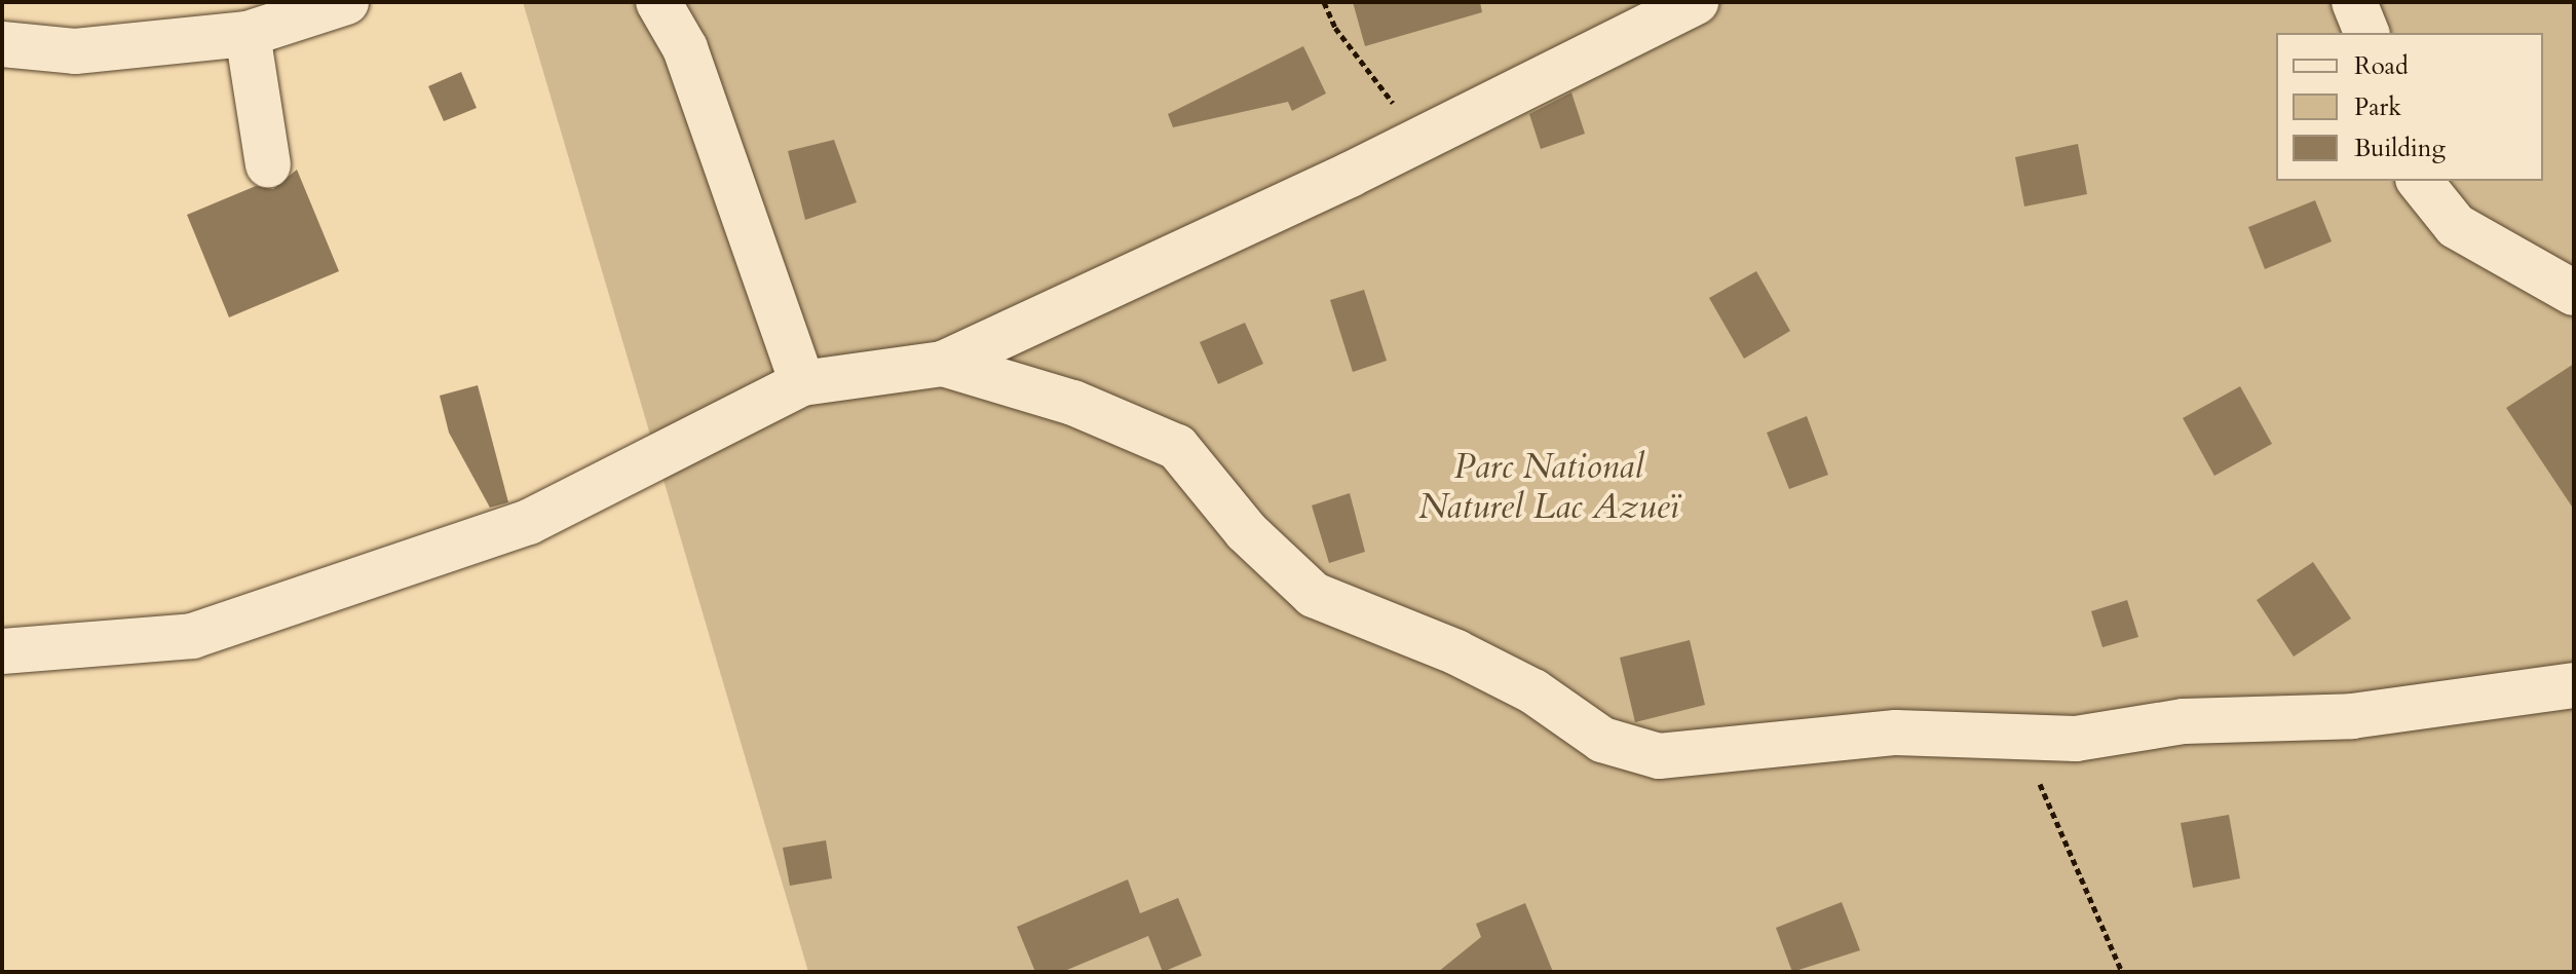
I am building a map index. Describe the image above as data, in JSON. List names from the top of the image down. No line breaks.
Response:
{"parks":["Parc National Naturel Lac Azueï"],"legend":["Road","Park","Building"]}
